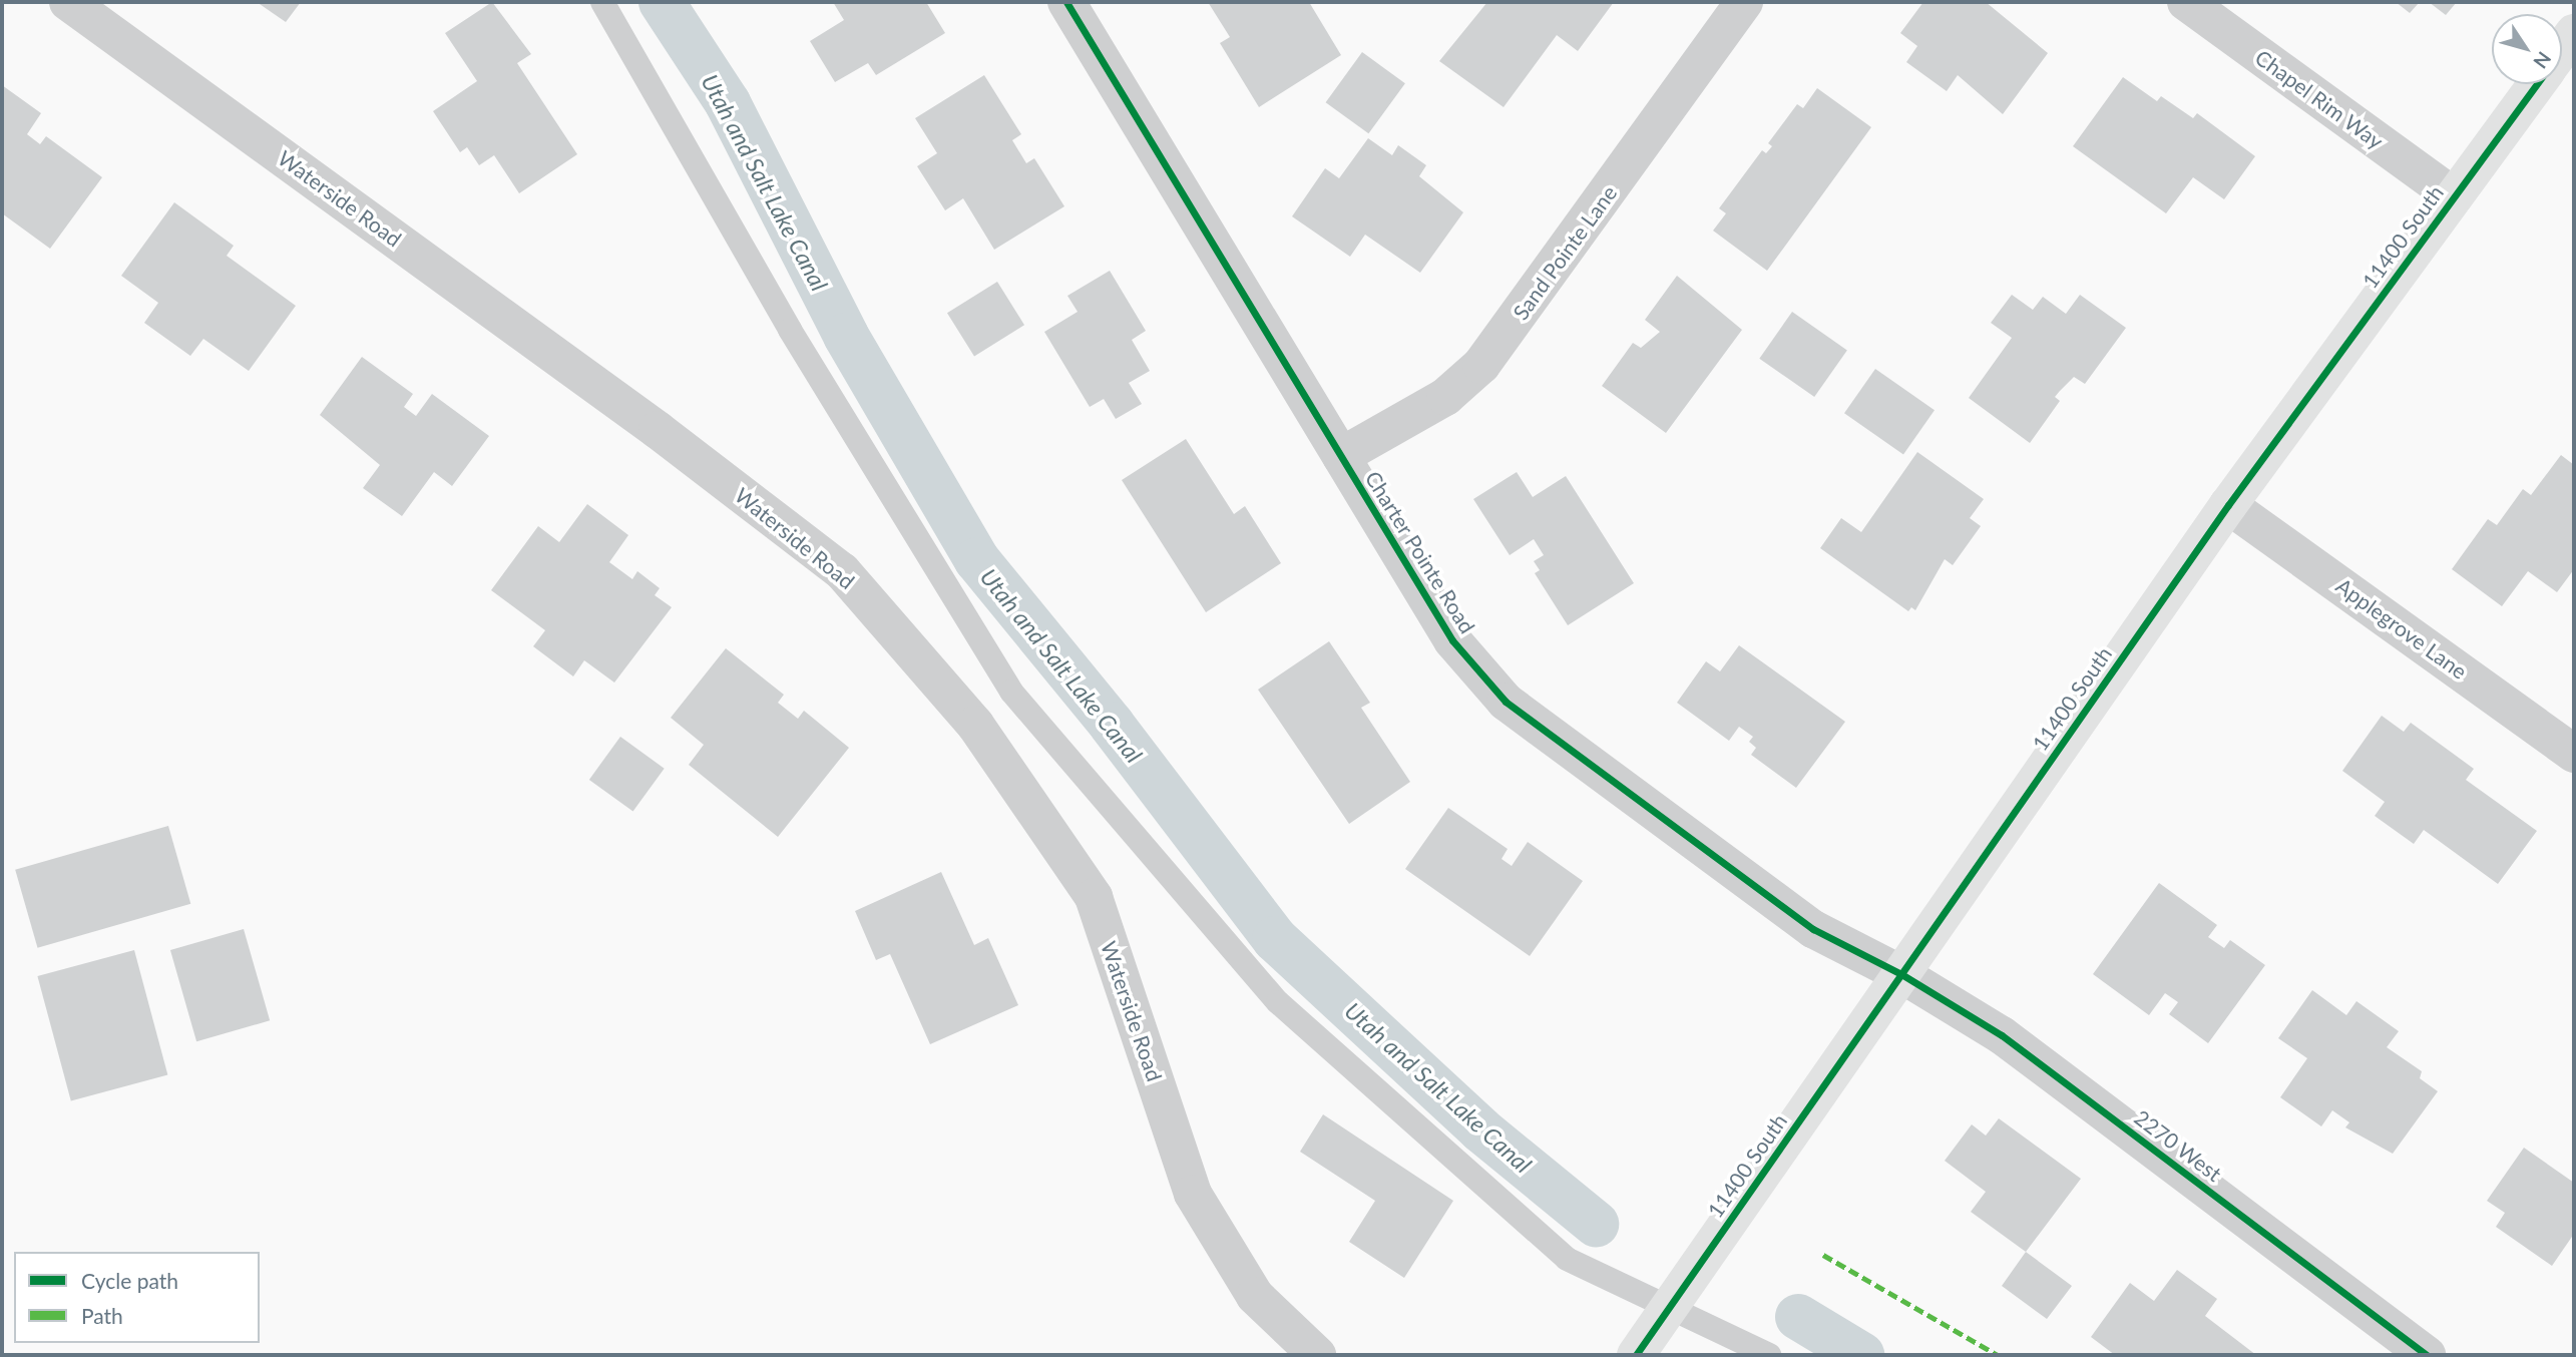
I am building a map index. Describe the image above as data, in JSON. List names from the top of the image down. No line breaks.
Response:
{"streets":{"main road":["11400 South"],"street":["Chapel Rim Way","Waterside Road","Sand Pointe Lane","Charter Pointe Road","Applegrove Lane","2270 West"]},"crossings":[["Chapel Rim Way","11400 South"],["11400 South","Charter Pointe Road"],["11400 South","Applegrove Lane"],["11400 South","2270 West"],["Sand Pointe Lane","Charter Pointe Road"],["Charter Pointe Road","2270 West"]],"water":["Utah and Salt Lake Canal"],"legend":["Cycle path","Path"],"north":"bottom right"}
